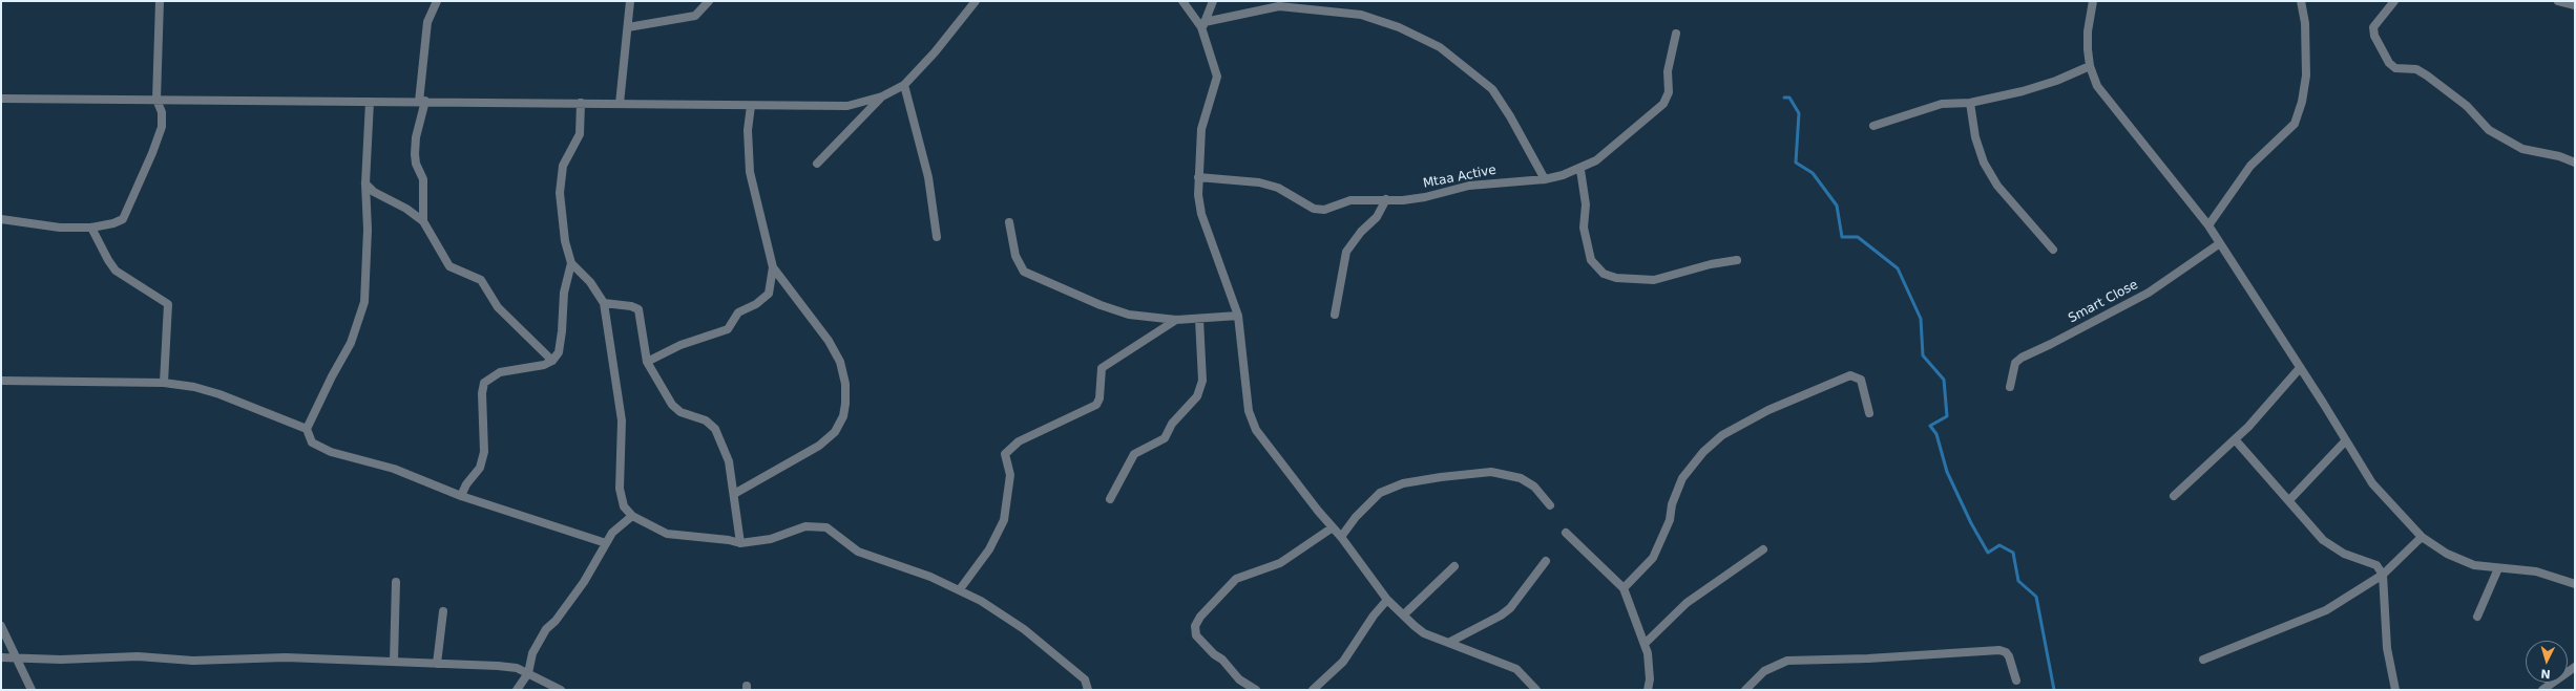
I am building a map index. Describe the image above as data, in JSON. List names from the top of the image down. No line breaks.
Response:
{"streets":{"street":["Mtaa Active","Smart Close"]},"north":"bottom"}
